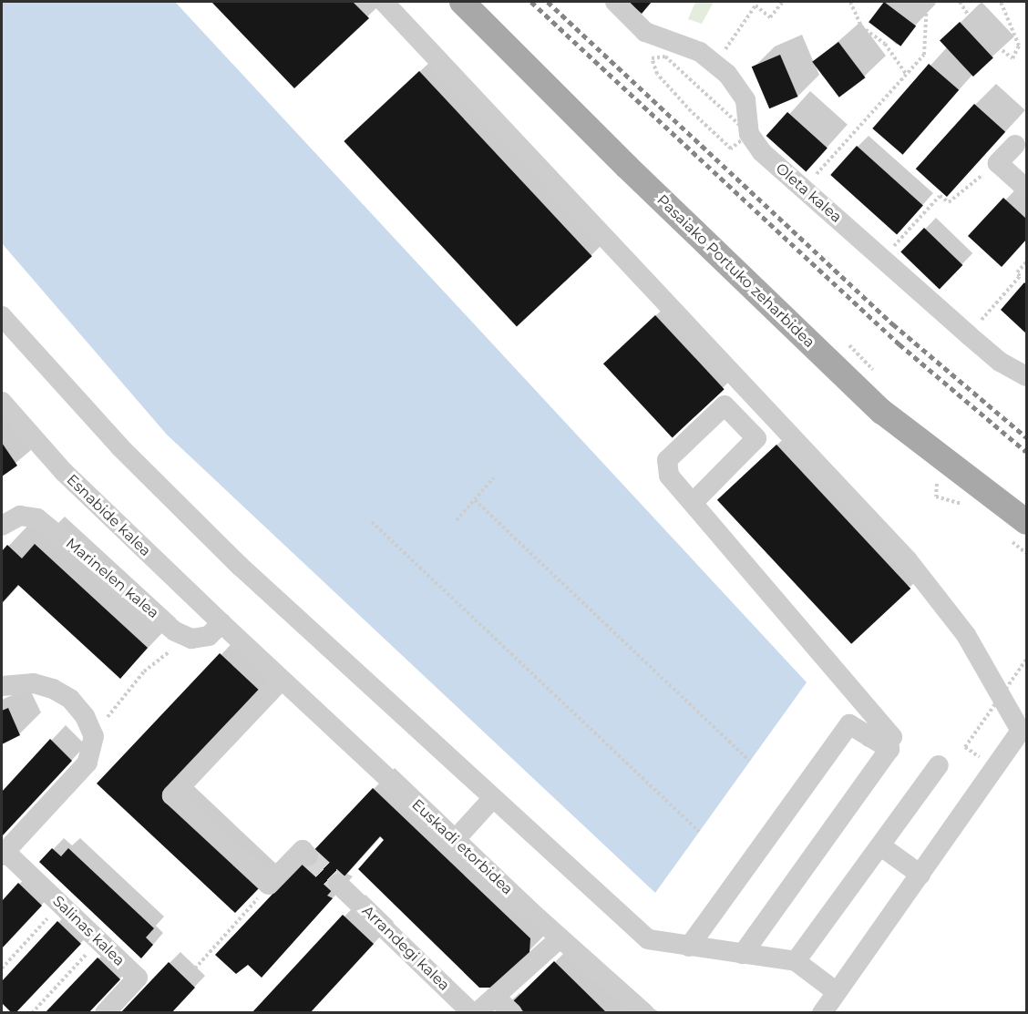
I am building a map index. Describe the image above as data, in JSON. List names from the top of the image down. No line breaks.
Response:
{"streets":{"main road":["Pasaiako Portuko zeharbidea"],"street":["Oleta kalea","Esnabide kalea","Marinelen kalea","Euskadi etorbidea","Salinas kalea","Arrandegi kalea"]},"crossings":[["Esnabide kalea","Euskadi etorbidea"]]}
